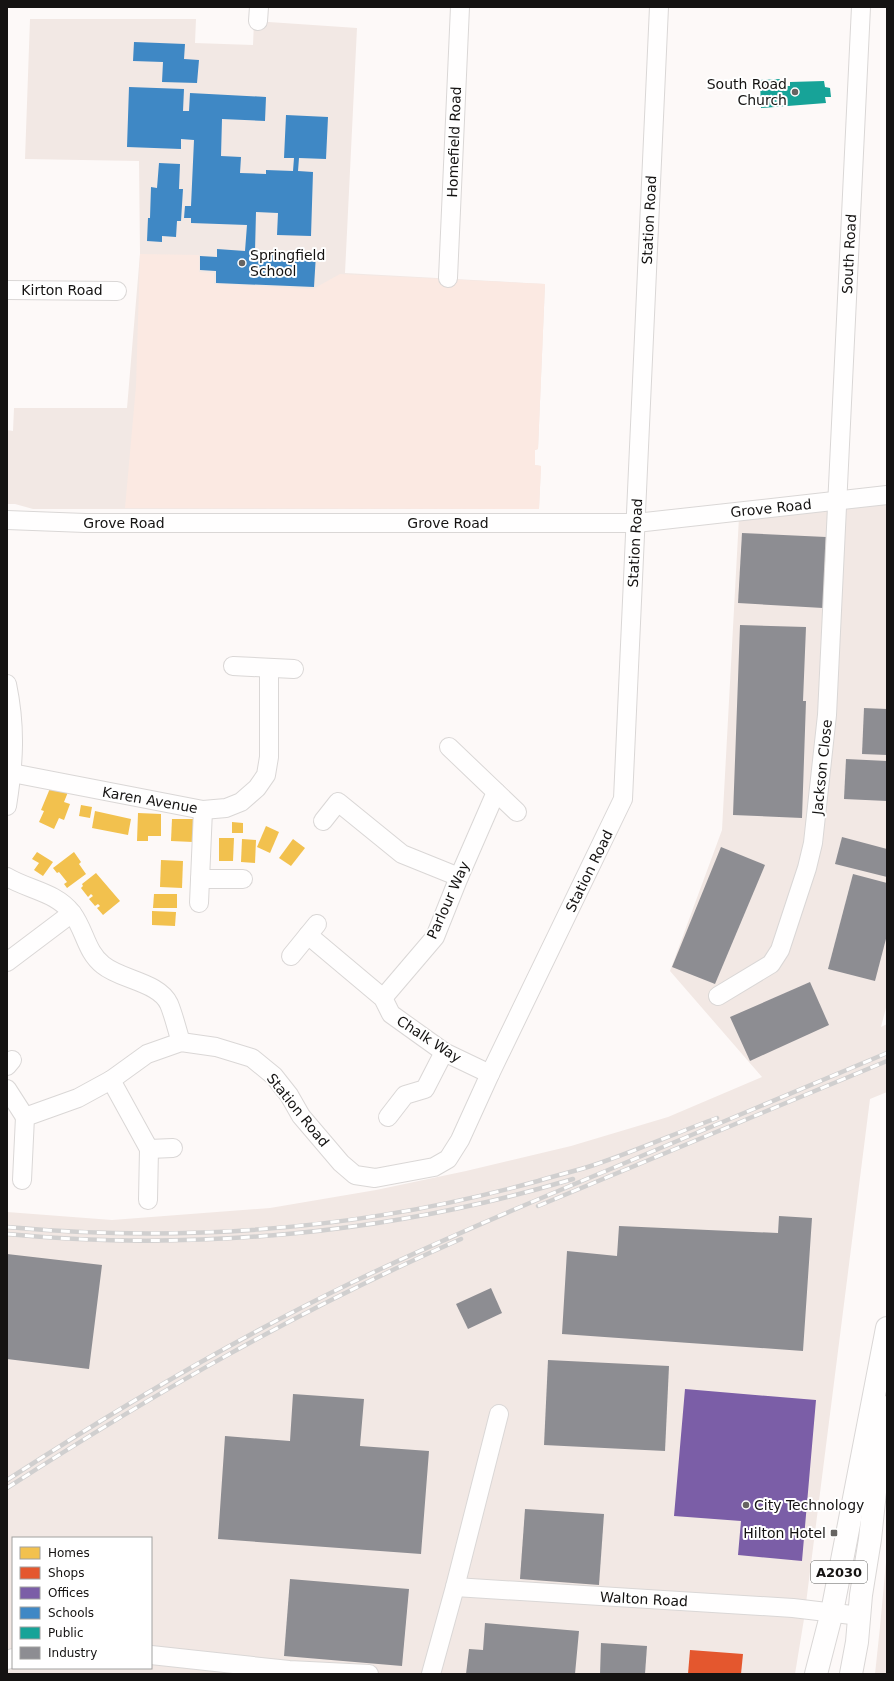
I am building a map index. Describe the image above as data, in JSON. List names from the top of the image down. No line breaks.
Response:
{"streets":{"main road":["A2030"],"street":["Homefield Road","Station Road","South Road","Kirton Road","Grove Road","Jackson Close","Karen Avenue","Parlour Way","Chalk Way","Walton Road"]},"crossings":[["Station Road","Grove Road"],["Station Road","Chalk Way"],["South Road","Grove Road"],["South Road","Jackson Close"],["Grove Road","Jackson Close"],["Parlour Way","Chalk Way"],["A2030","Walton Road"]],"places":{"other":["South Road Church","Springfield School","City Technology"],"transit":["Hilton Hotel"]},"legend":["Homes","Shops","Offices","Schools","Public","Industry"]}
